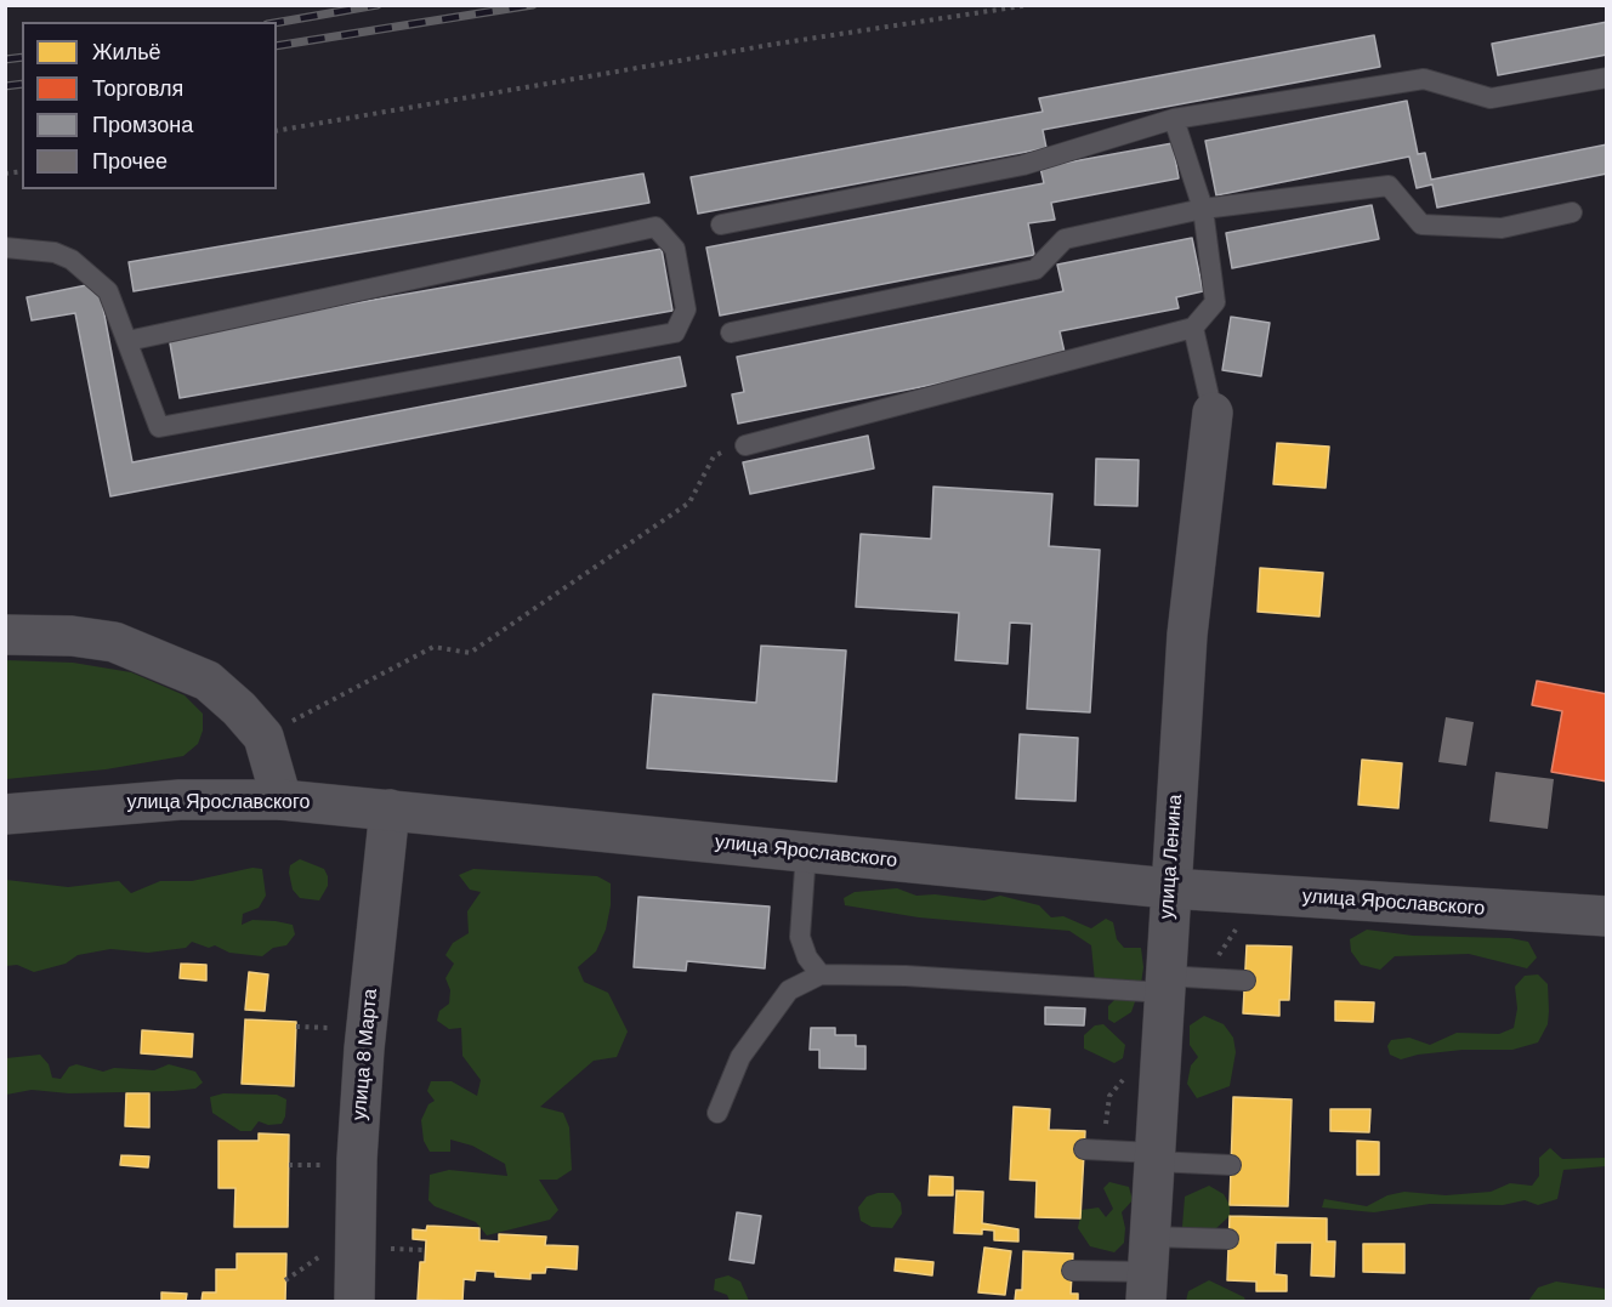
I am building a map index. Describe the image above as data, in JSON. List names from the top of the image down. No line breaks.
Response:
{"streets":{"street":["улица Ярославского","улица Ленина","улица 8 Марта"]},"crossings":[["улица Ярославского","улица Ленина"],["улица Ярославского","улица 8 Марта"]],"legend":["Жильё","Торговля","Промзона","Прочее"]}
